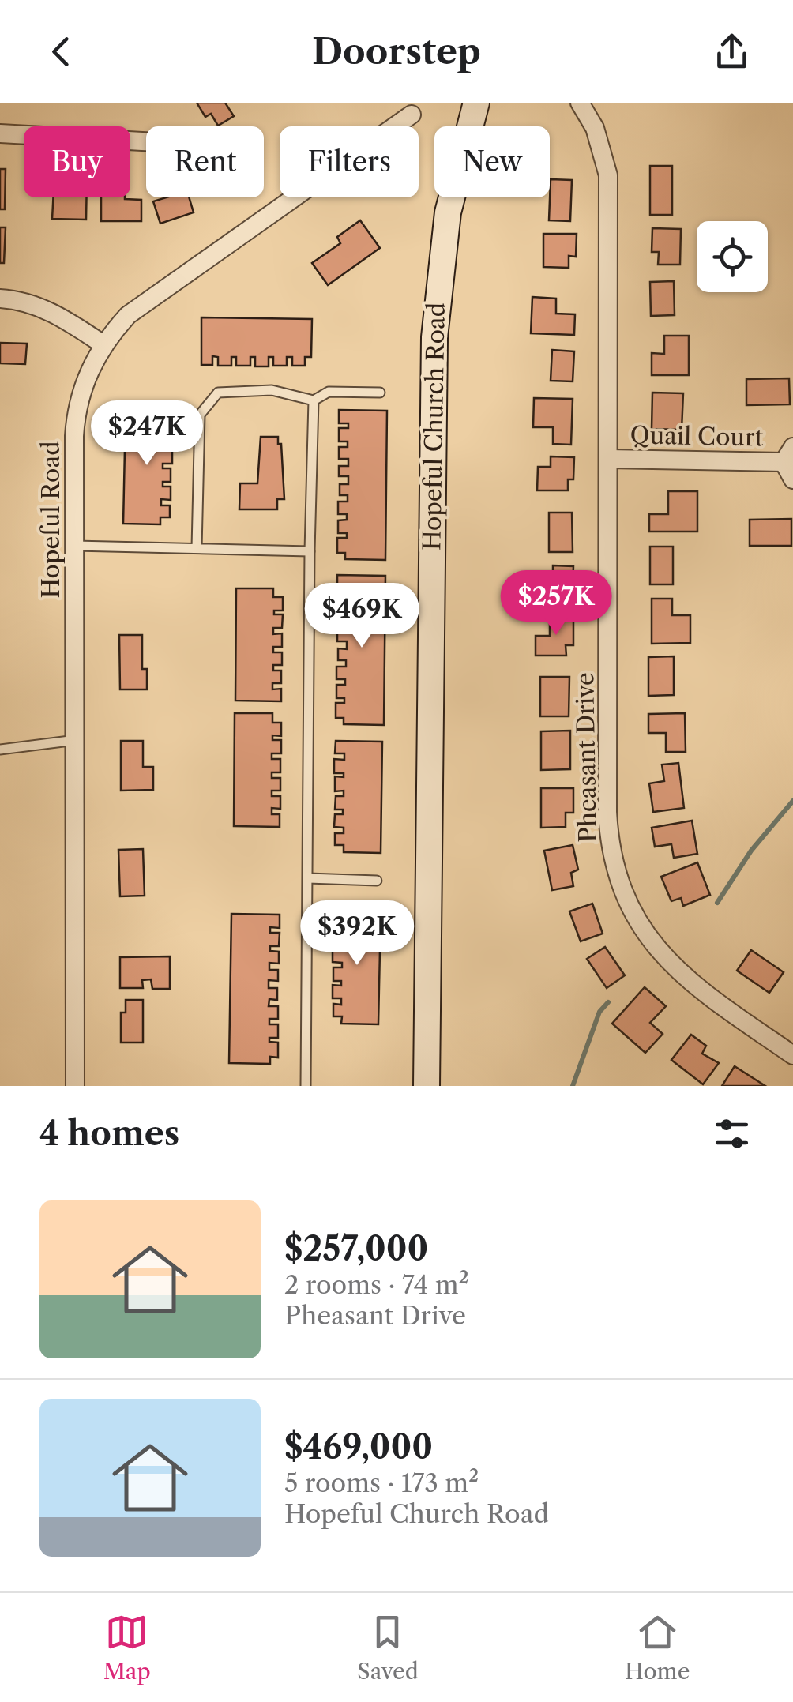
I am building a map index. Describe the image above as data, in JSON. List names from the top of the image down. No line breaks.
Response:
{"streets":{"main road":["Hopeful Church Road"],"street":["Quail Court","Hopeful Road","Pheasant Drive"]},"crossings":[["Quail Court","Pheasant Drive"]],"page":{"header":"Doorstep","chip":["Buy","Rent","Filters","New"],"price":["$247K","$257K","$469K","$392K"],"heading":"4 homes","list":[{"name":"$257,000","note":"2 rooms · 74 m² · Pheasant Drive"},{"name":"$469,000","note":"5 rooms · 173 m² · Hopeful Church Road"}],"tabs":["Map","Saved","Home"]}}
